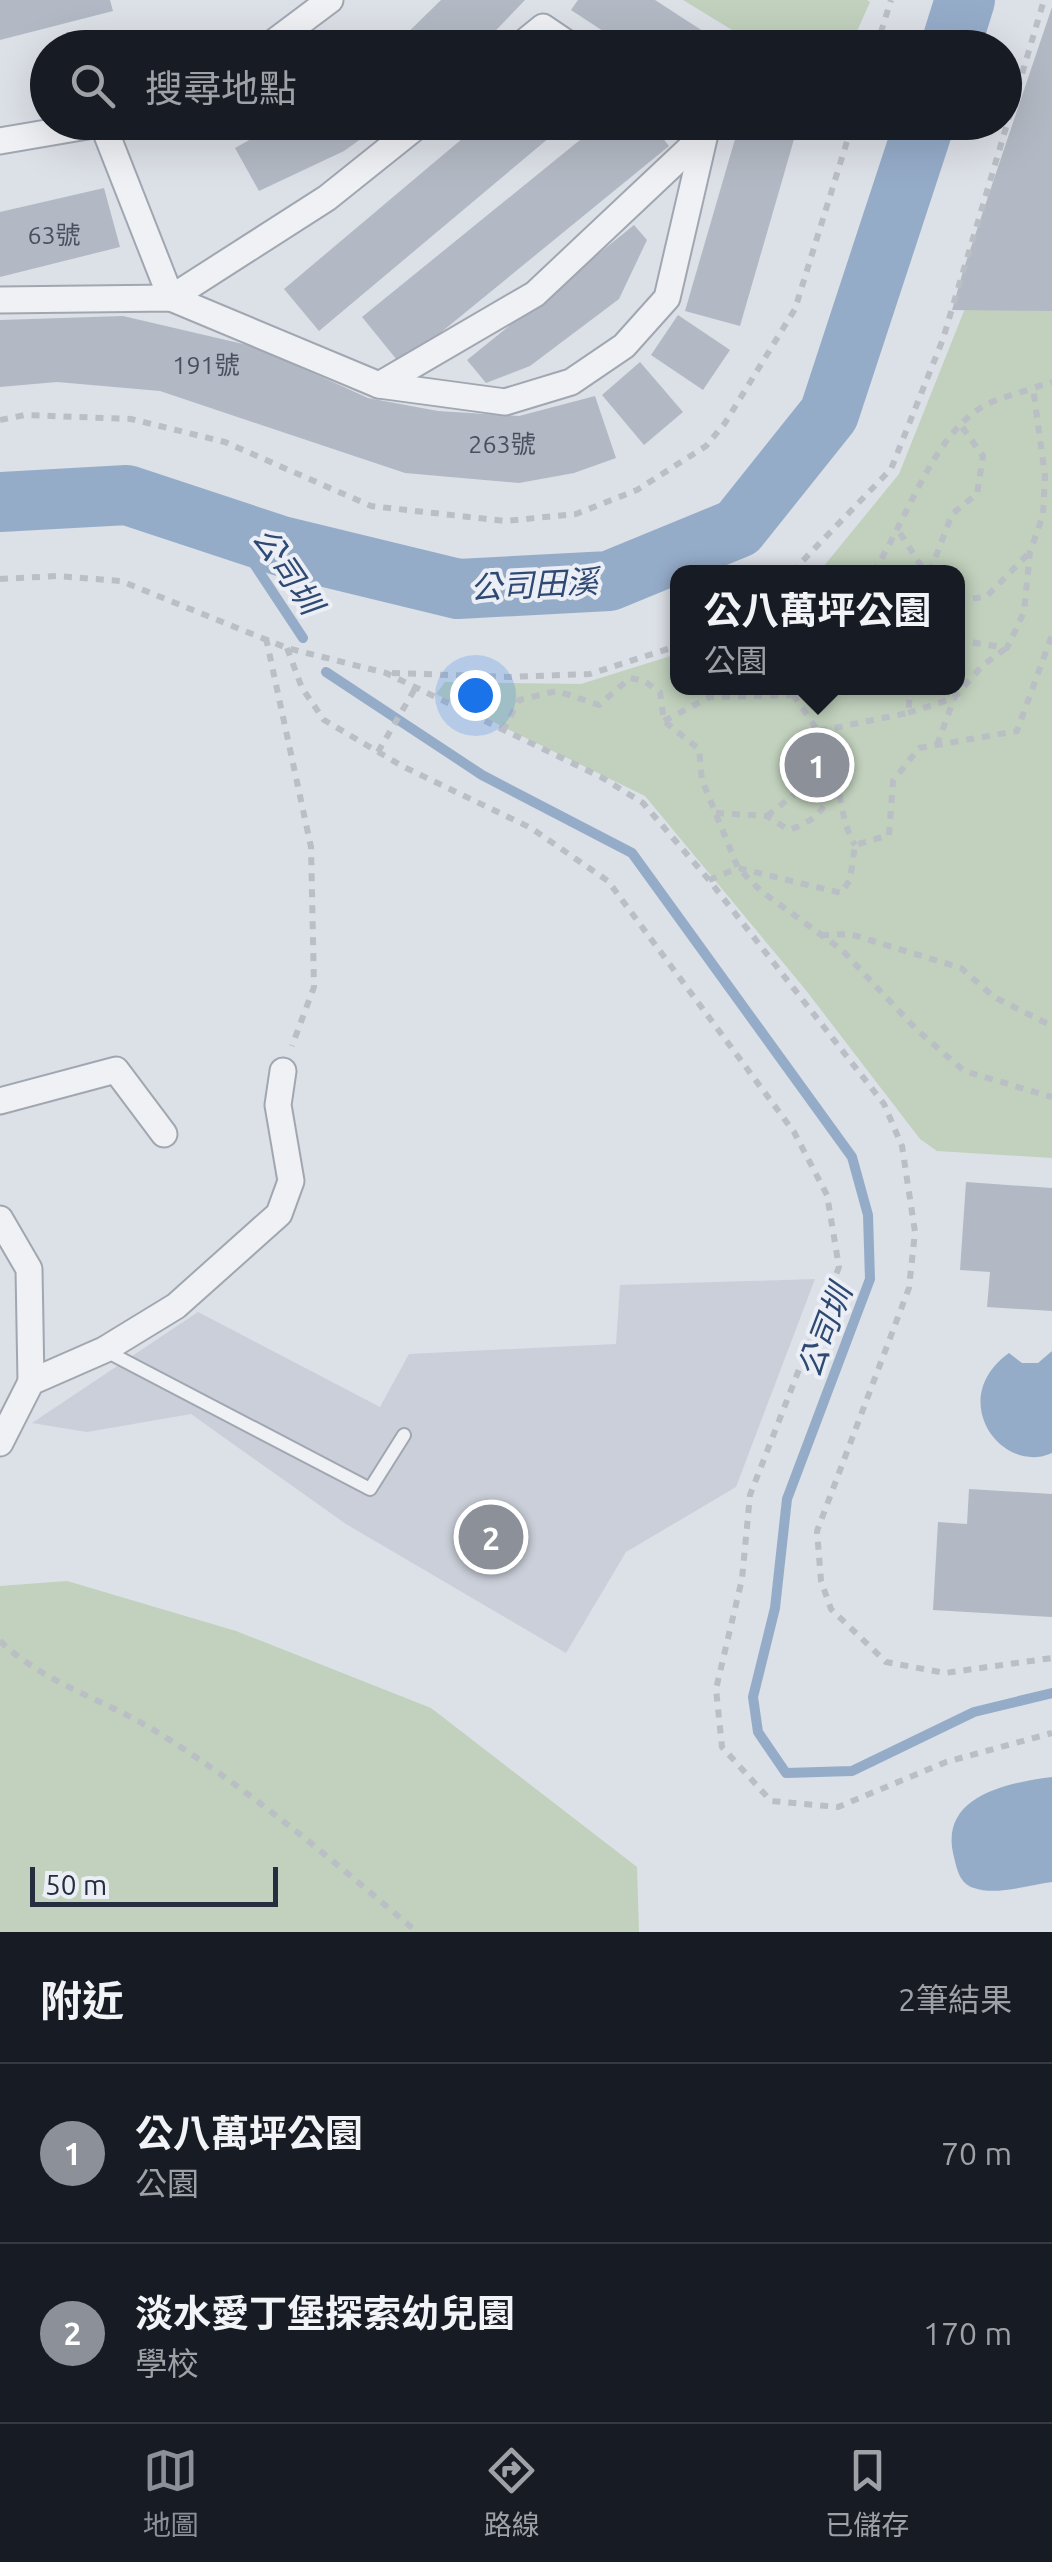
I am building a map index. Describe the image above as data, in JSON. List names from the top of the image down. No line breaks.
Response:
{"water":["公司圳","公司田溪"],"house_numbers":["63號","191號","263號"],"scale_bar":"50 m","page":{"search":"搜尋地點","popup":["公八萬坪公園","公園"],"pins":["1","2"],"scale":"50 m","heading":["附近","2筆結果"],"list":[{"mark":"1","name":"公八萬坪公園","note":"公園","value":"70 m"},{"mark":"2","name":"淡水愛丁堡探索幼兒園","note":"學校","value":"170 m"}],"nav":["地圖","路線","已儲存"]}}
